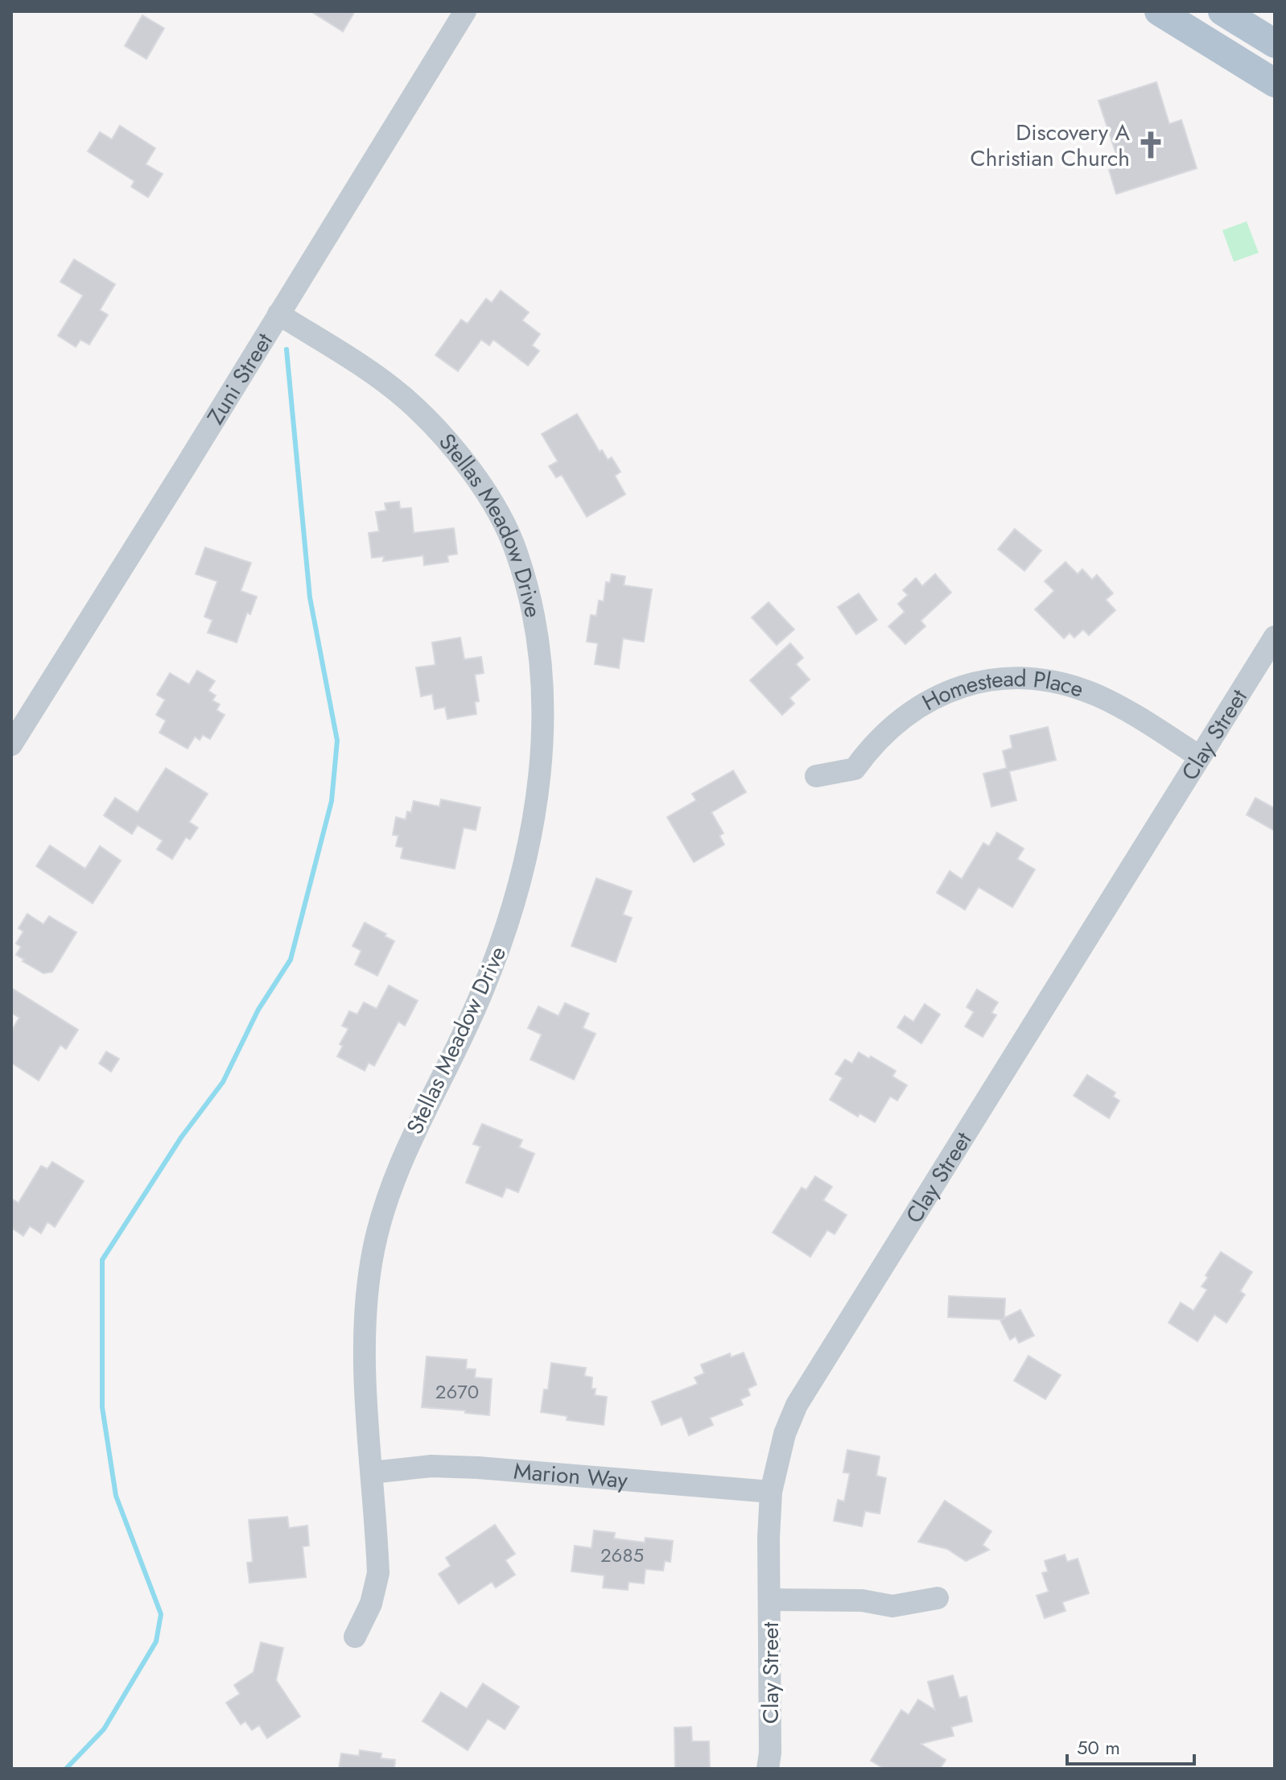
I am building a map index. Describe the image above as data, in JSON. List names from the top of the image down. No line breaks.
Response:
{"streets":{"street":["Zuni Street","Stellas Meadow Drive","Homestead Place","Clay Street","Marion Way"]},"crossings":[["Zuni Street","Stellas Meadow Drive"],["Stellas Meadow Drive","Marion Way"],["Homestead Place","Clay Street"],["Clay Street","Marion Way"]],"places":{"church":["Discovery A Christian Church"]},"house_numbers":["2670","2685"],"scale_bar":"50 m"}
